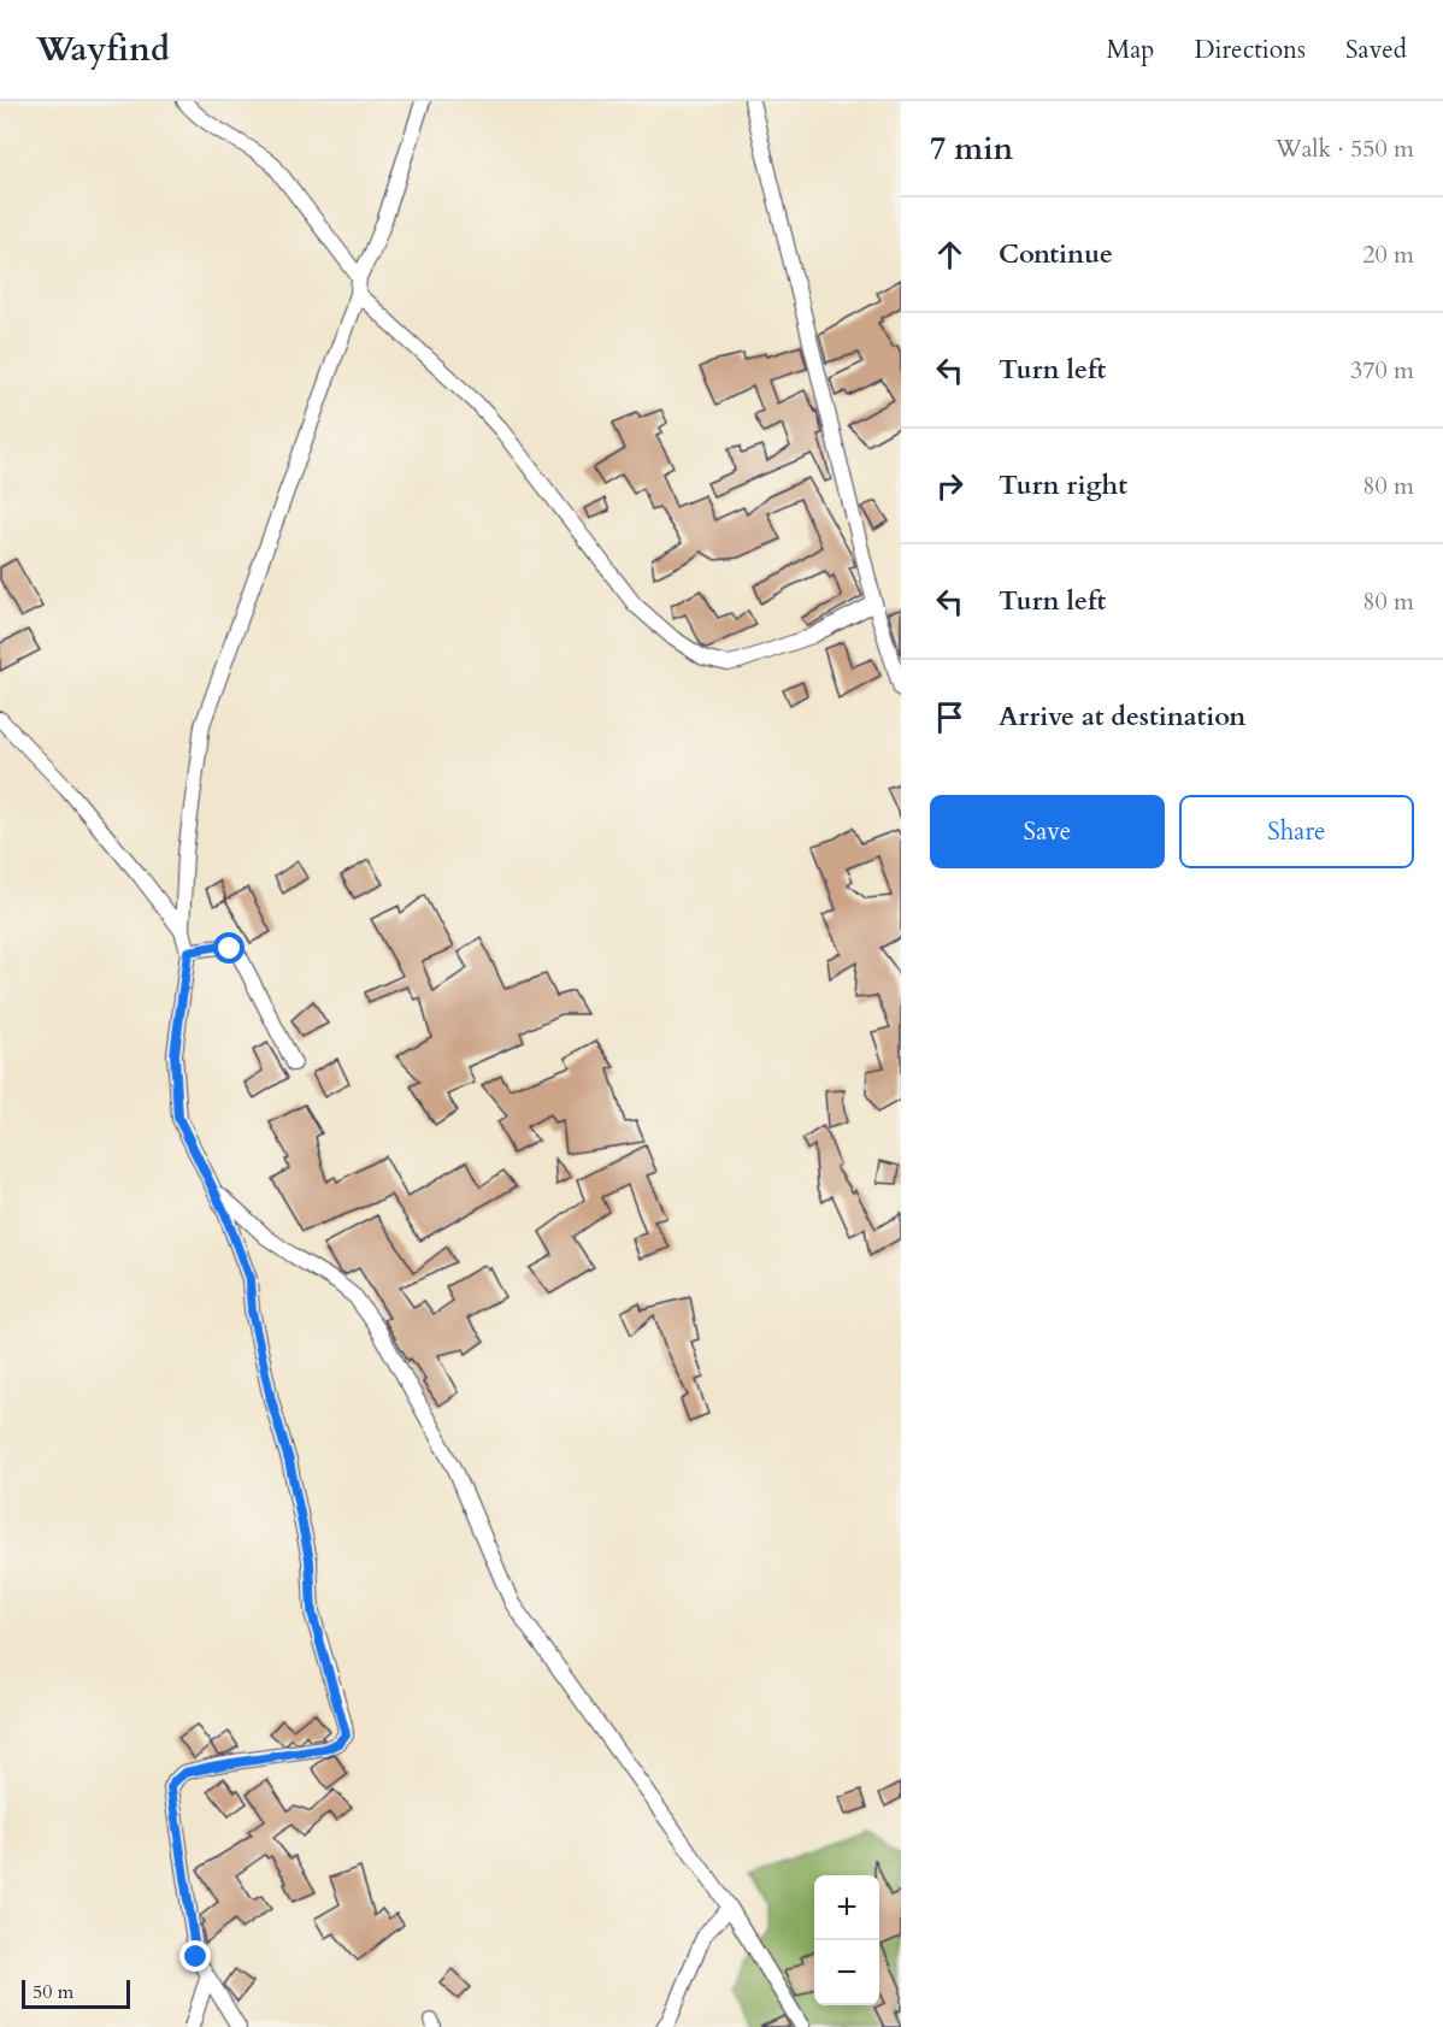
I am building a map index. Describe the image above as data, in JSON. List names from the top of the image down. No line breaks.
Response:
{"scale_bar":"50 m","page":{"header":"Wayfind","nav":["Map","Directions","Saved"],"heading":["7 min","Walk · 550 m"],"list":[["Continue","20 m"],["Turn left","370 m"],["Turn right","80 m"],["Turn left","80 m"],"Arrive at destination"],"buttons":["Save","Share"],"map_buttons":["+","−"],"scale":"50 m"}}
